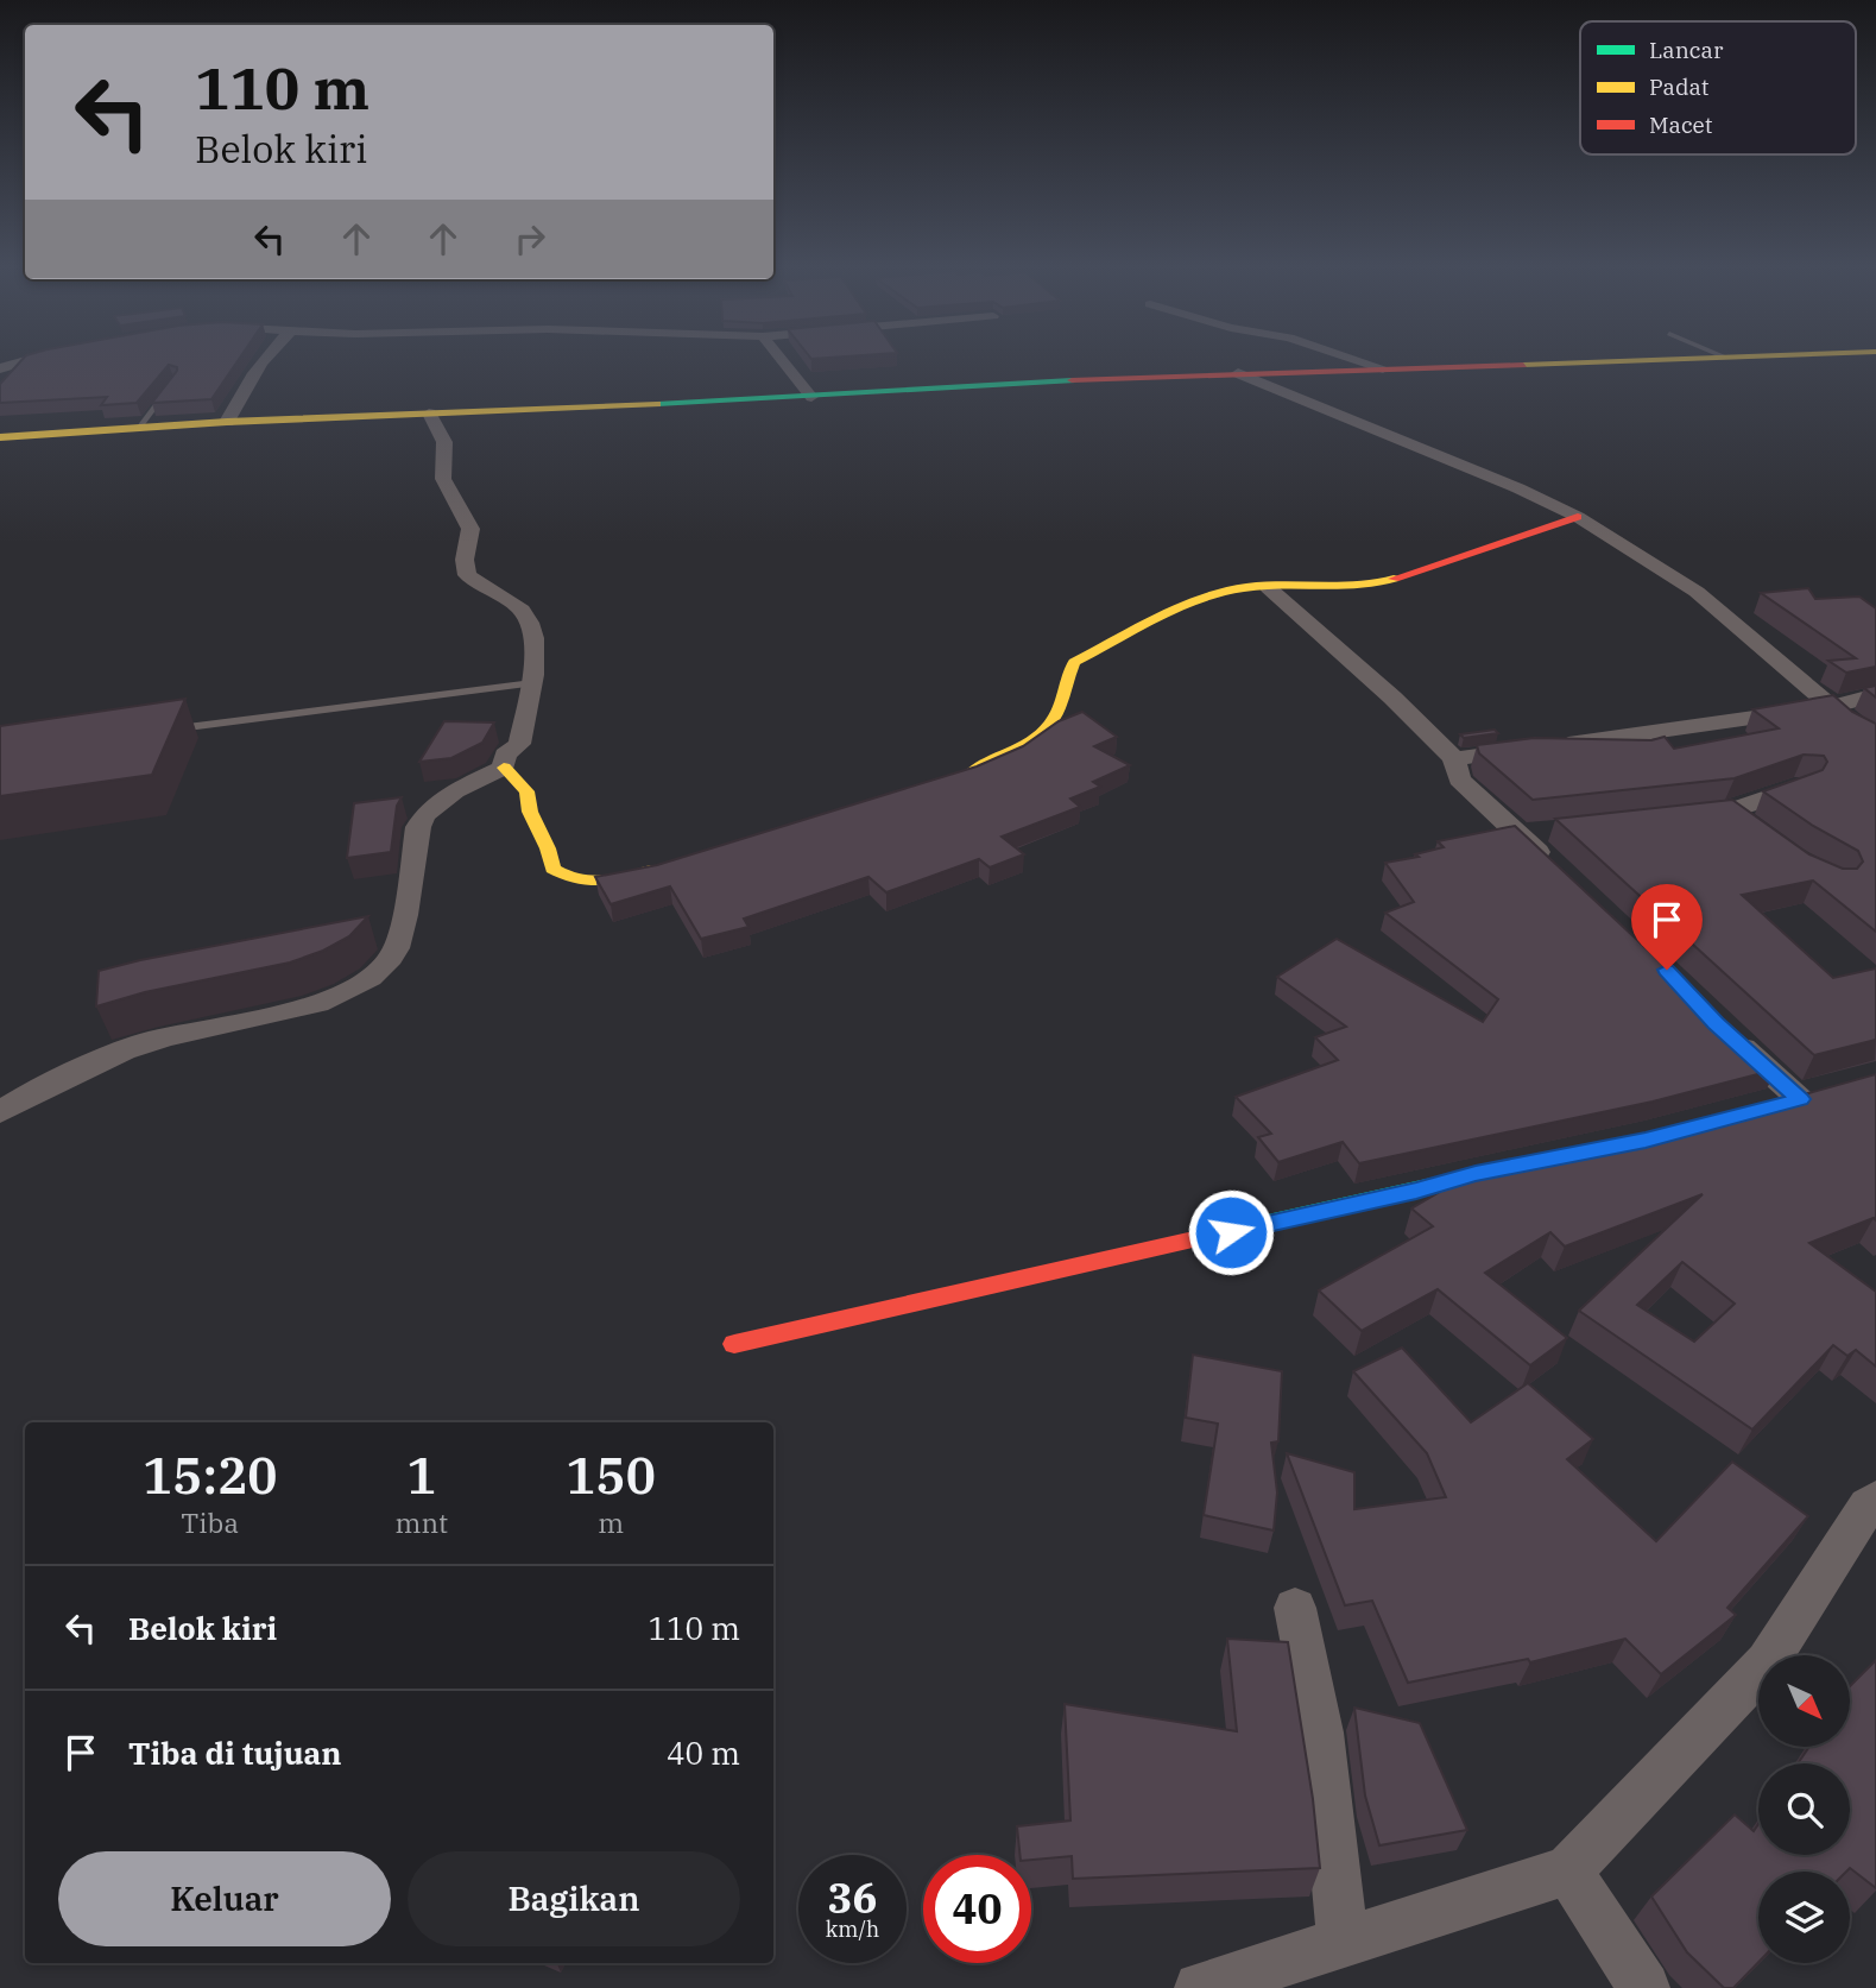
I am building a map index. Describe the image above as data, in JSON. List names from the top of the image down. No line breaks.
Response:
{"legend":["Lancar","Padat","Macet"],"north":"bottom right","page":{"turn":["110 m","Belok kiri"],"eta":["15:20","Tiba","1","mnt","150","m"],"list":[{"name":"Belok kiri","value":"110 m"},{"name":"Tiba di tujuan","value":"40 m"}],"buttons":["Keluar","Bagikan"],"speed":"36 km/h","limit":"40"}}
